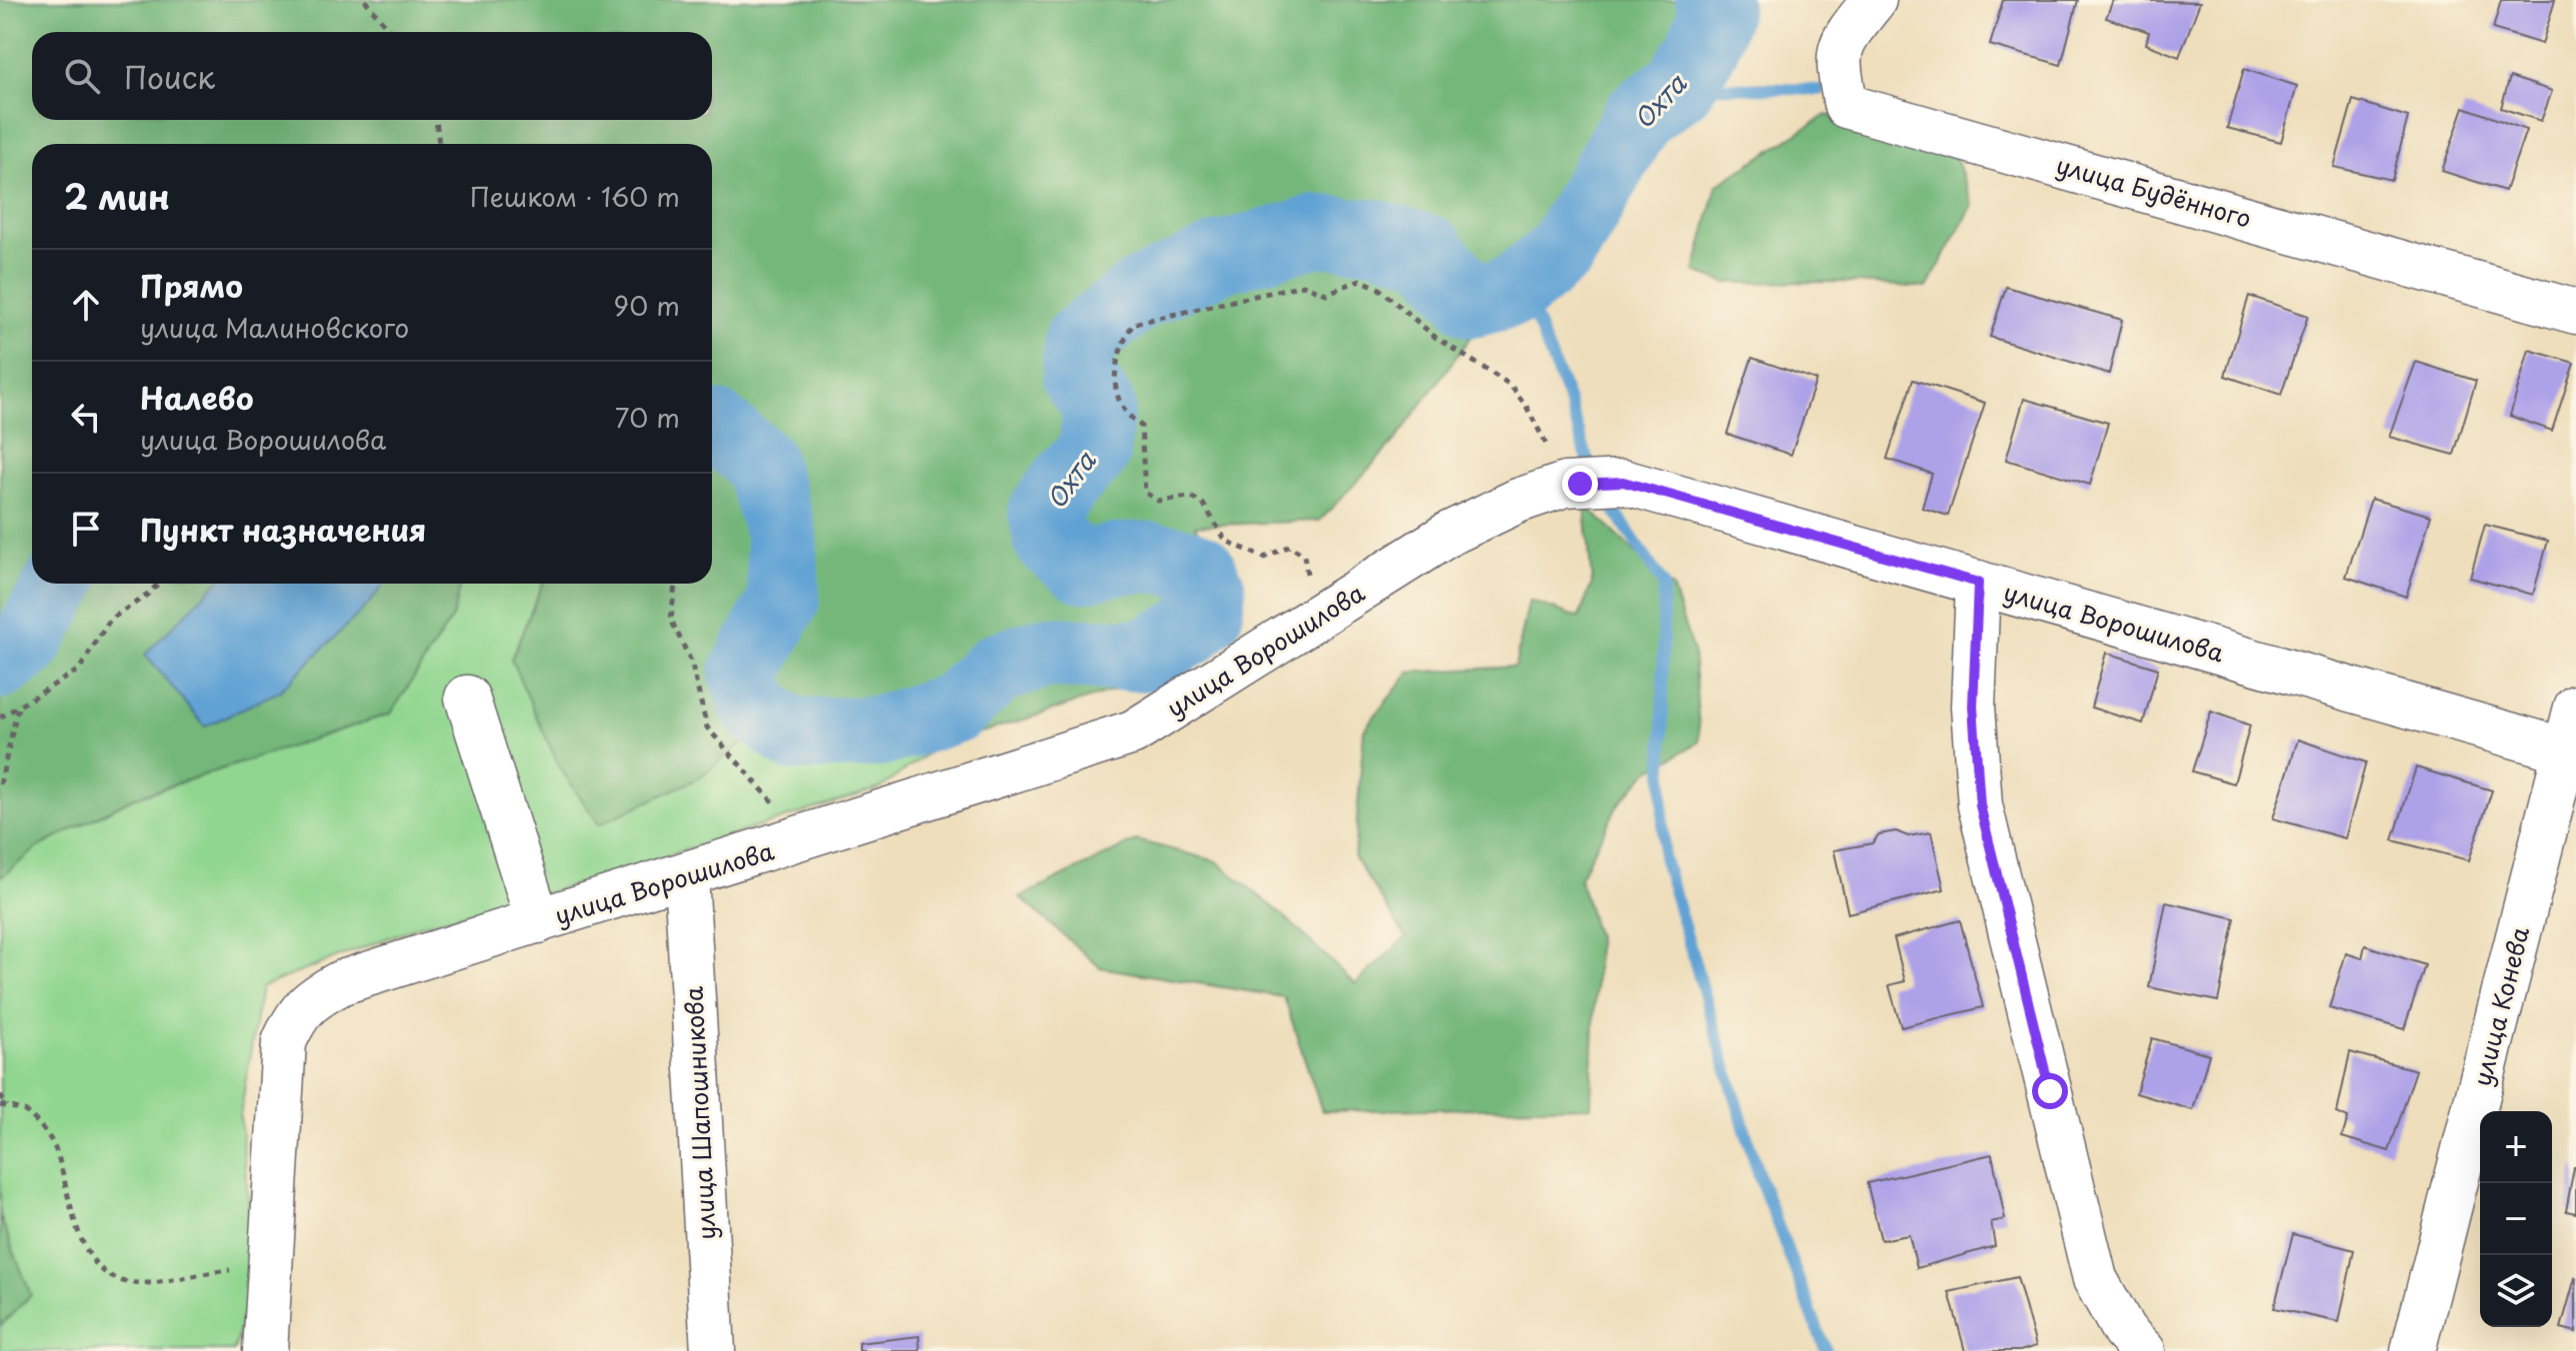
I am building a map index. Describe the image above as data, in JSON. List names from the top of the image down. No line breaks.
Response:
{"streets":{"street":["улица Будённого","улица Ворошилова","улица Конева","улица Шапошникова"]},"crossings":[["улица Ворошилова","улица Конева"],["улица Ворошилова","улица Шапошникова"]],"water":["Охта"],"page":{"search":"Поиск","heading":["2 мин","Пешком · 160 m"],"list":[["Прямо","улица Малиновского","90 m"],["Налево","улица Ворошилова","70 m"],"Пункт назначения"],"map_buttons":["+","−"]}}
